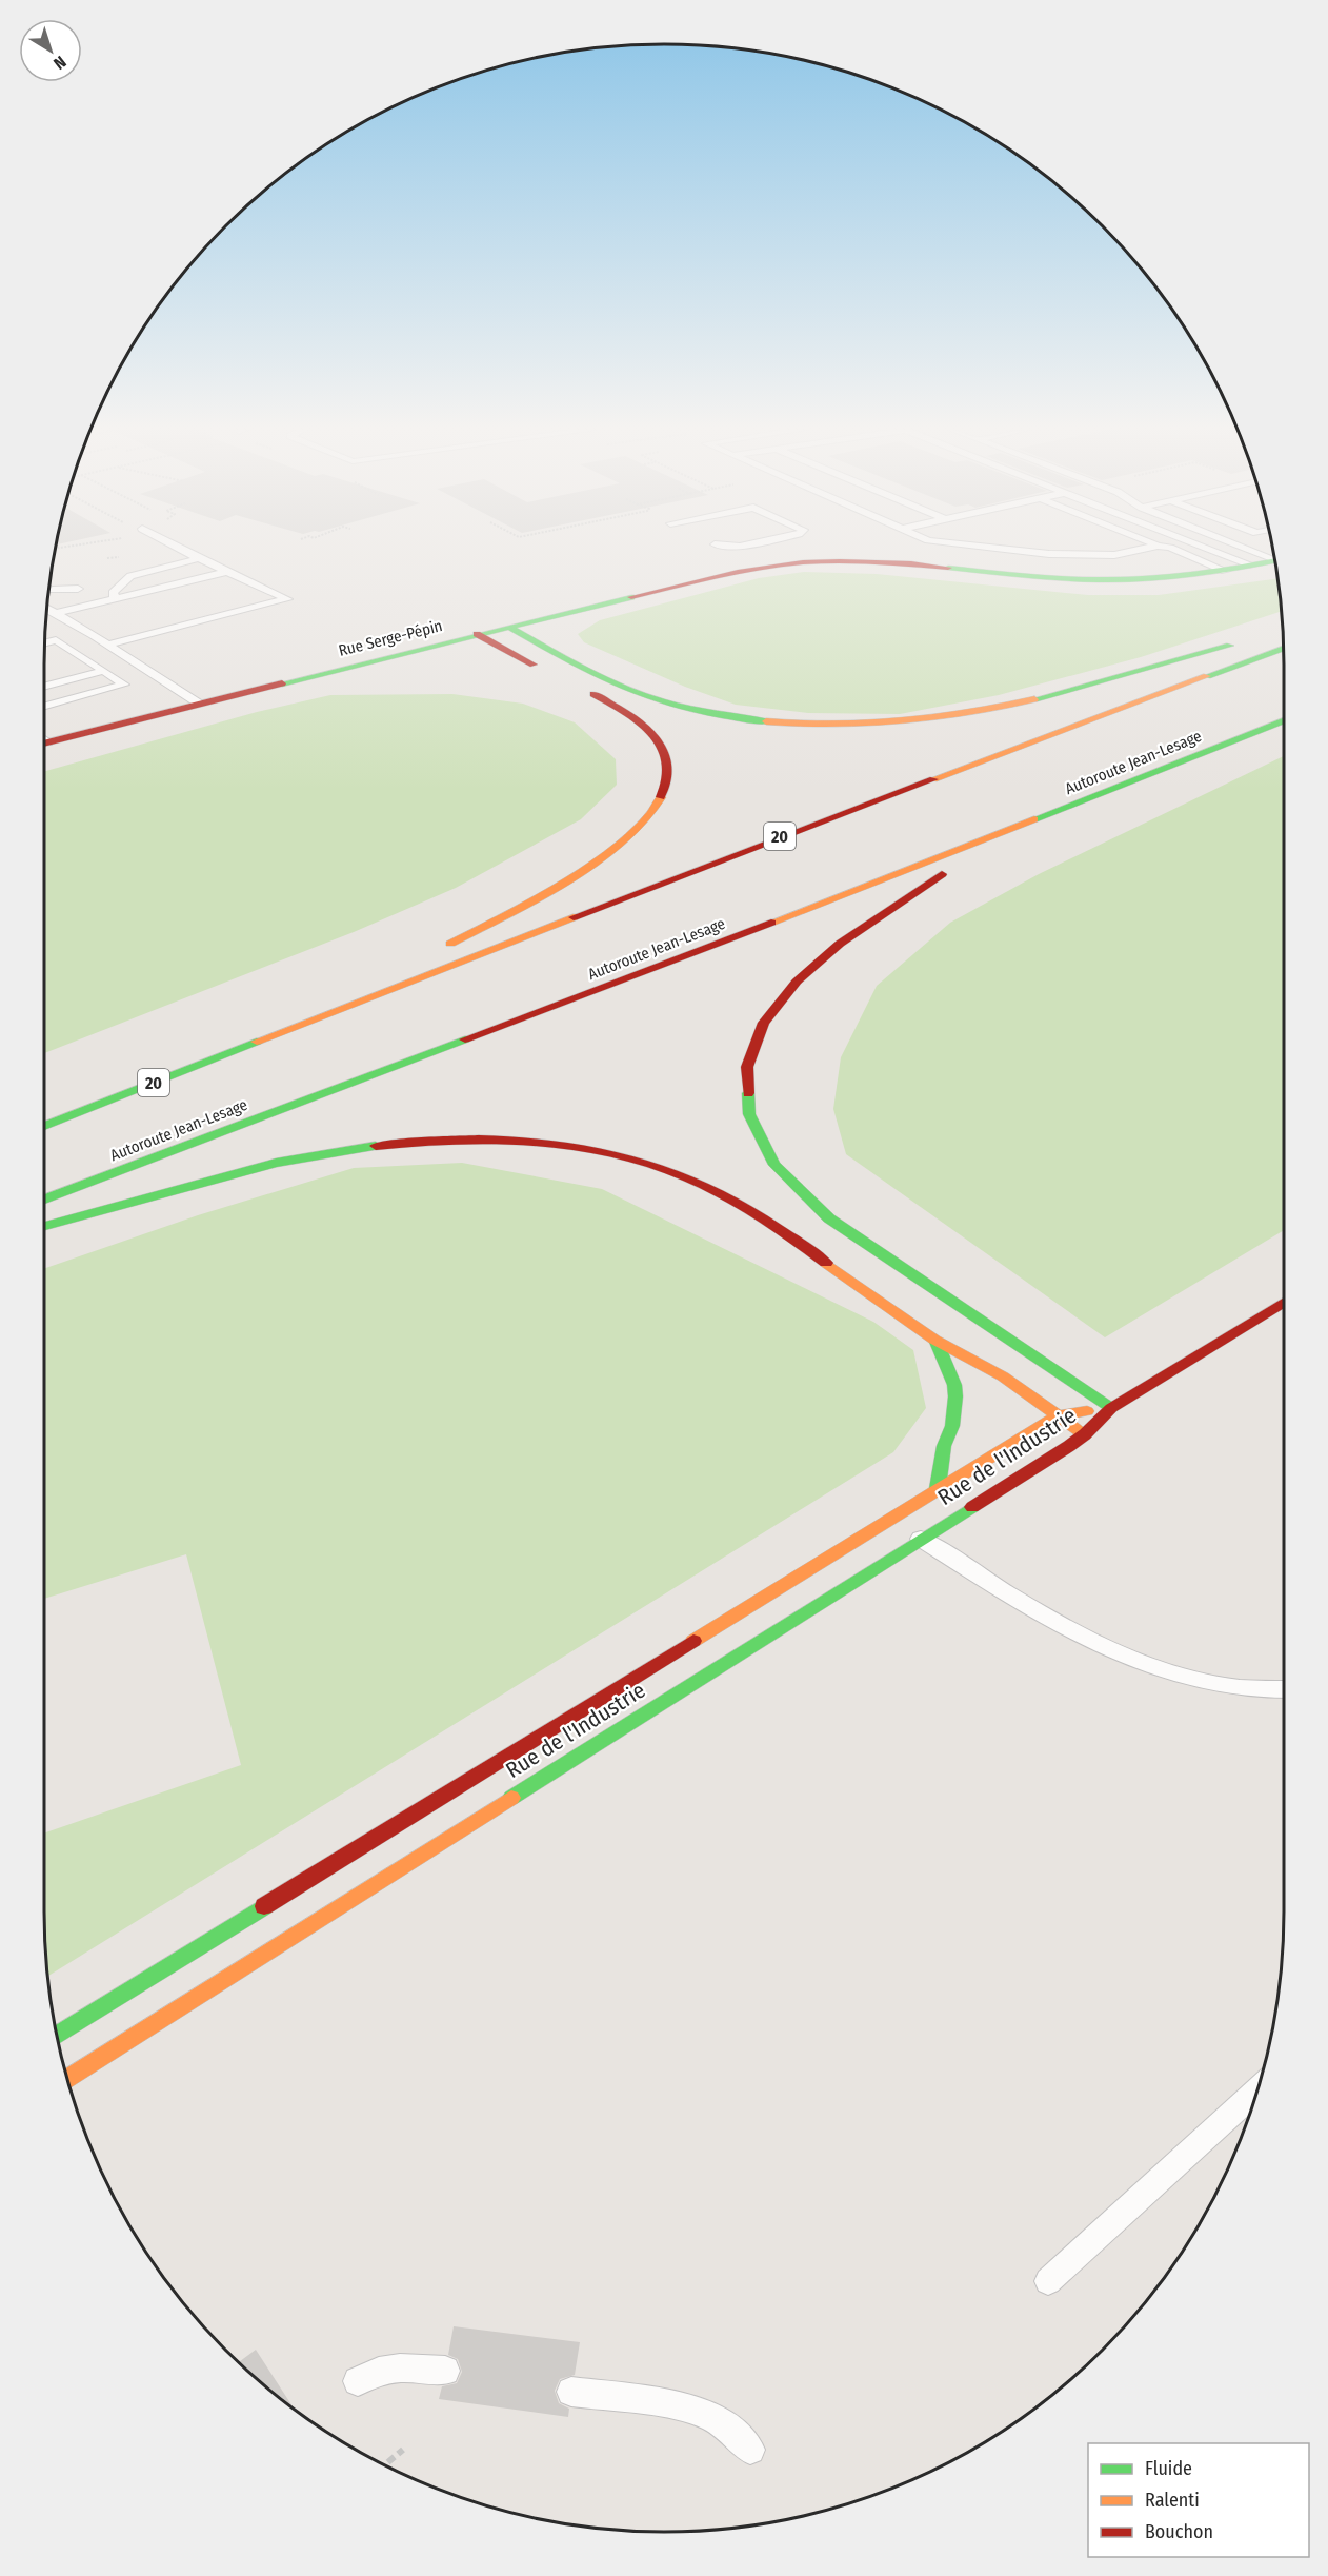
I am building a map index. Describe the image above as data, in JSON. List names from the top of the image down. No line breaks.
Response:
{"streets":{"main road":["Rue Serge-Pépin","Autoroute Jean-Lesage","20","Rue de l'Industrie"]},"legend":["Fluide","Ralenti","Bouchon"],"north":"bottom right"}
